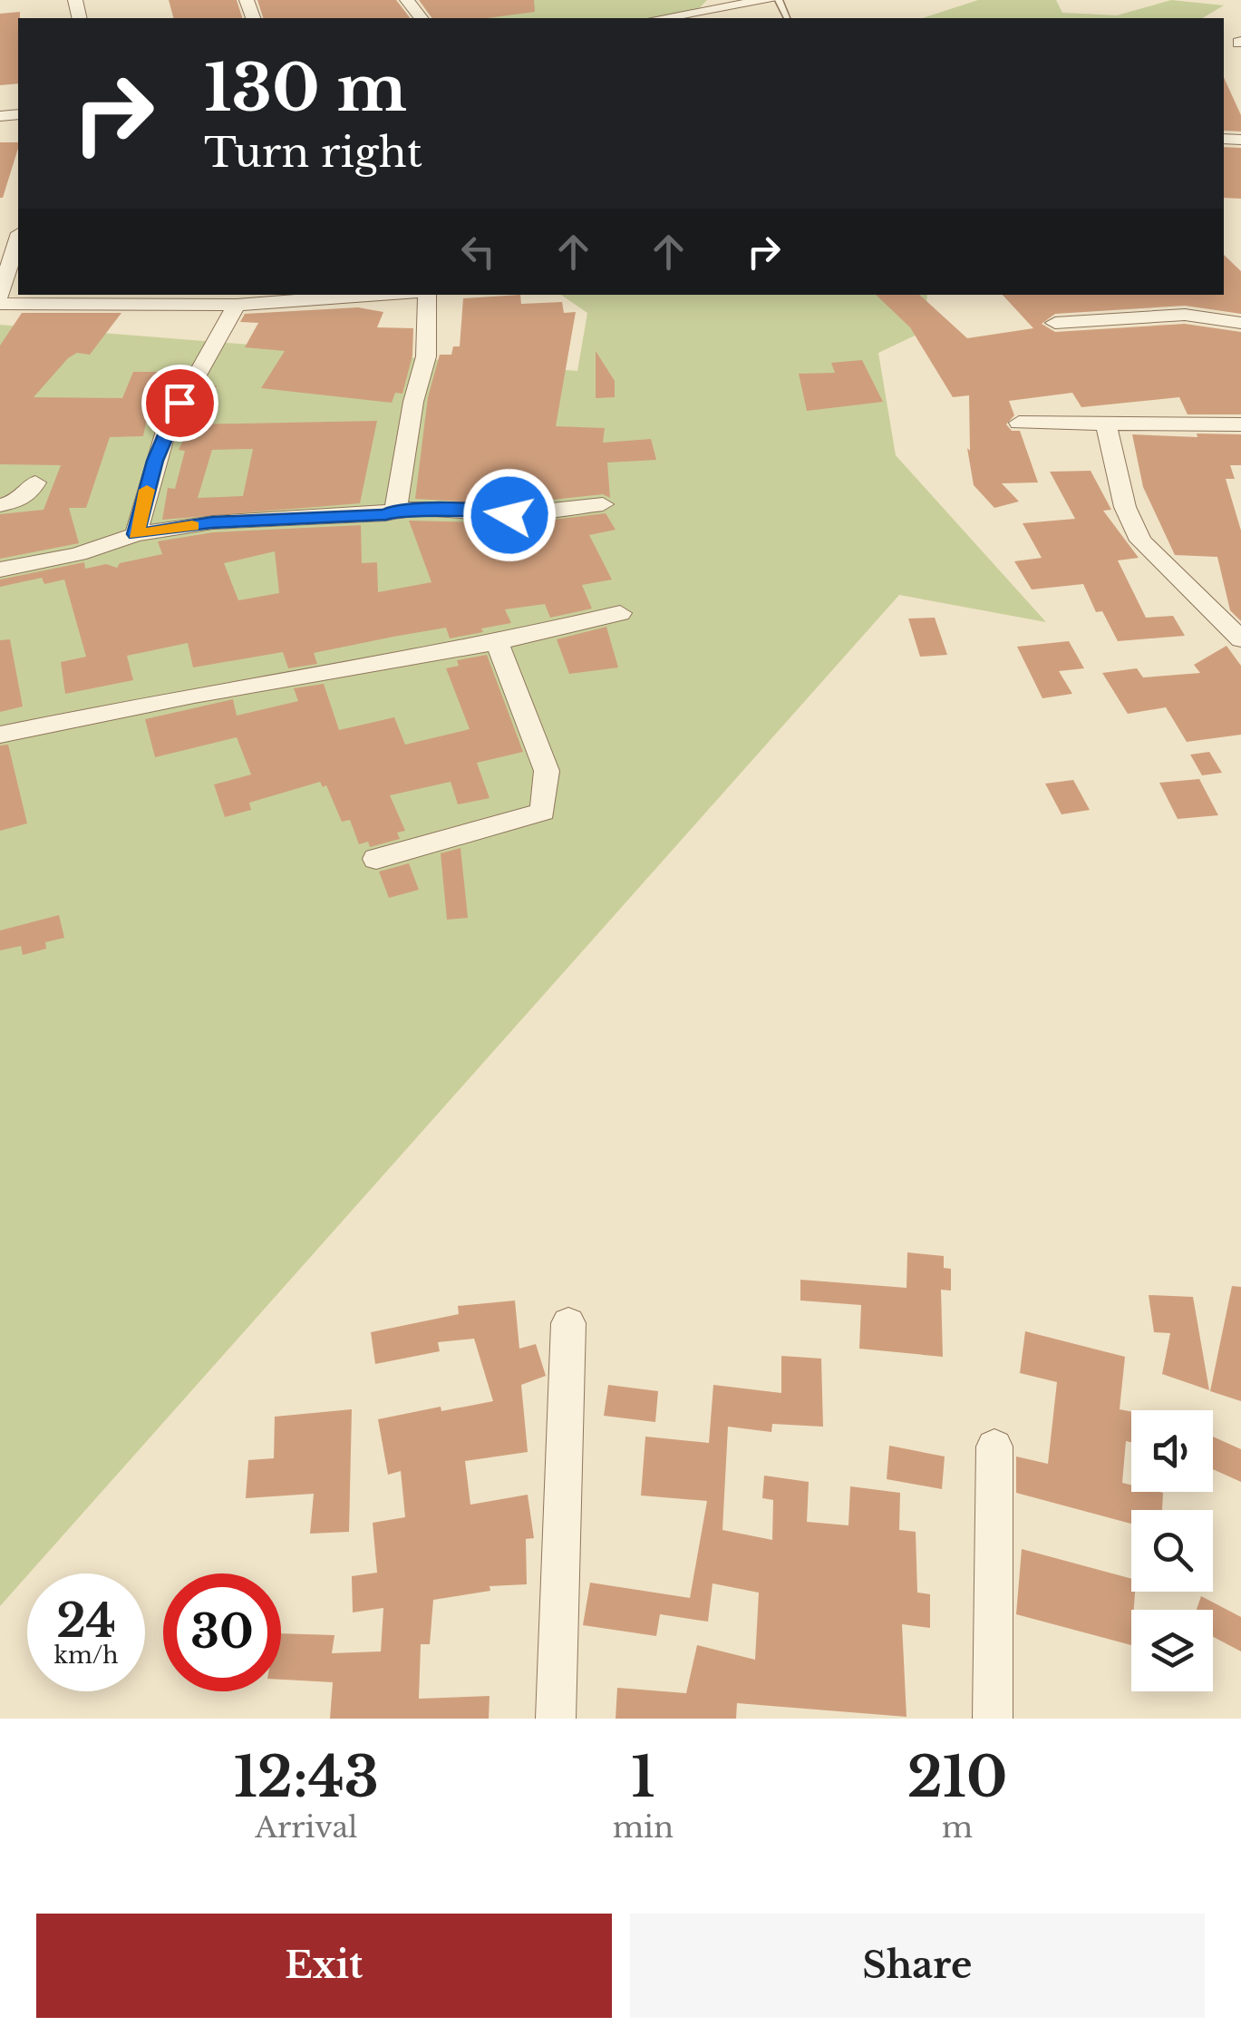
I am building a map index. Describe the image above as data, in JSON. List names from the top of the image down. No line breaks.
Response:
{"page":{"turn":["130 m","Turn right"],"speed":"24 km/h","limit":"30","eta":["12:43","Arrival","1","min","210","m"],"buttons":["Exit","Share"]}}
